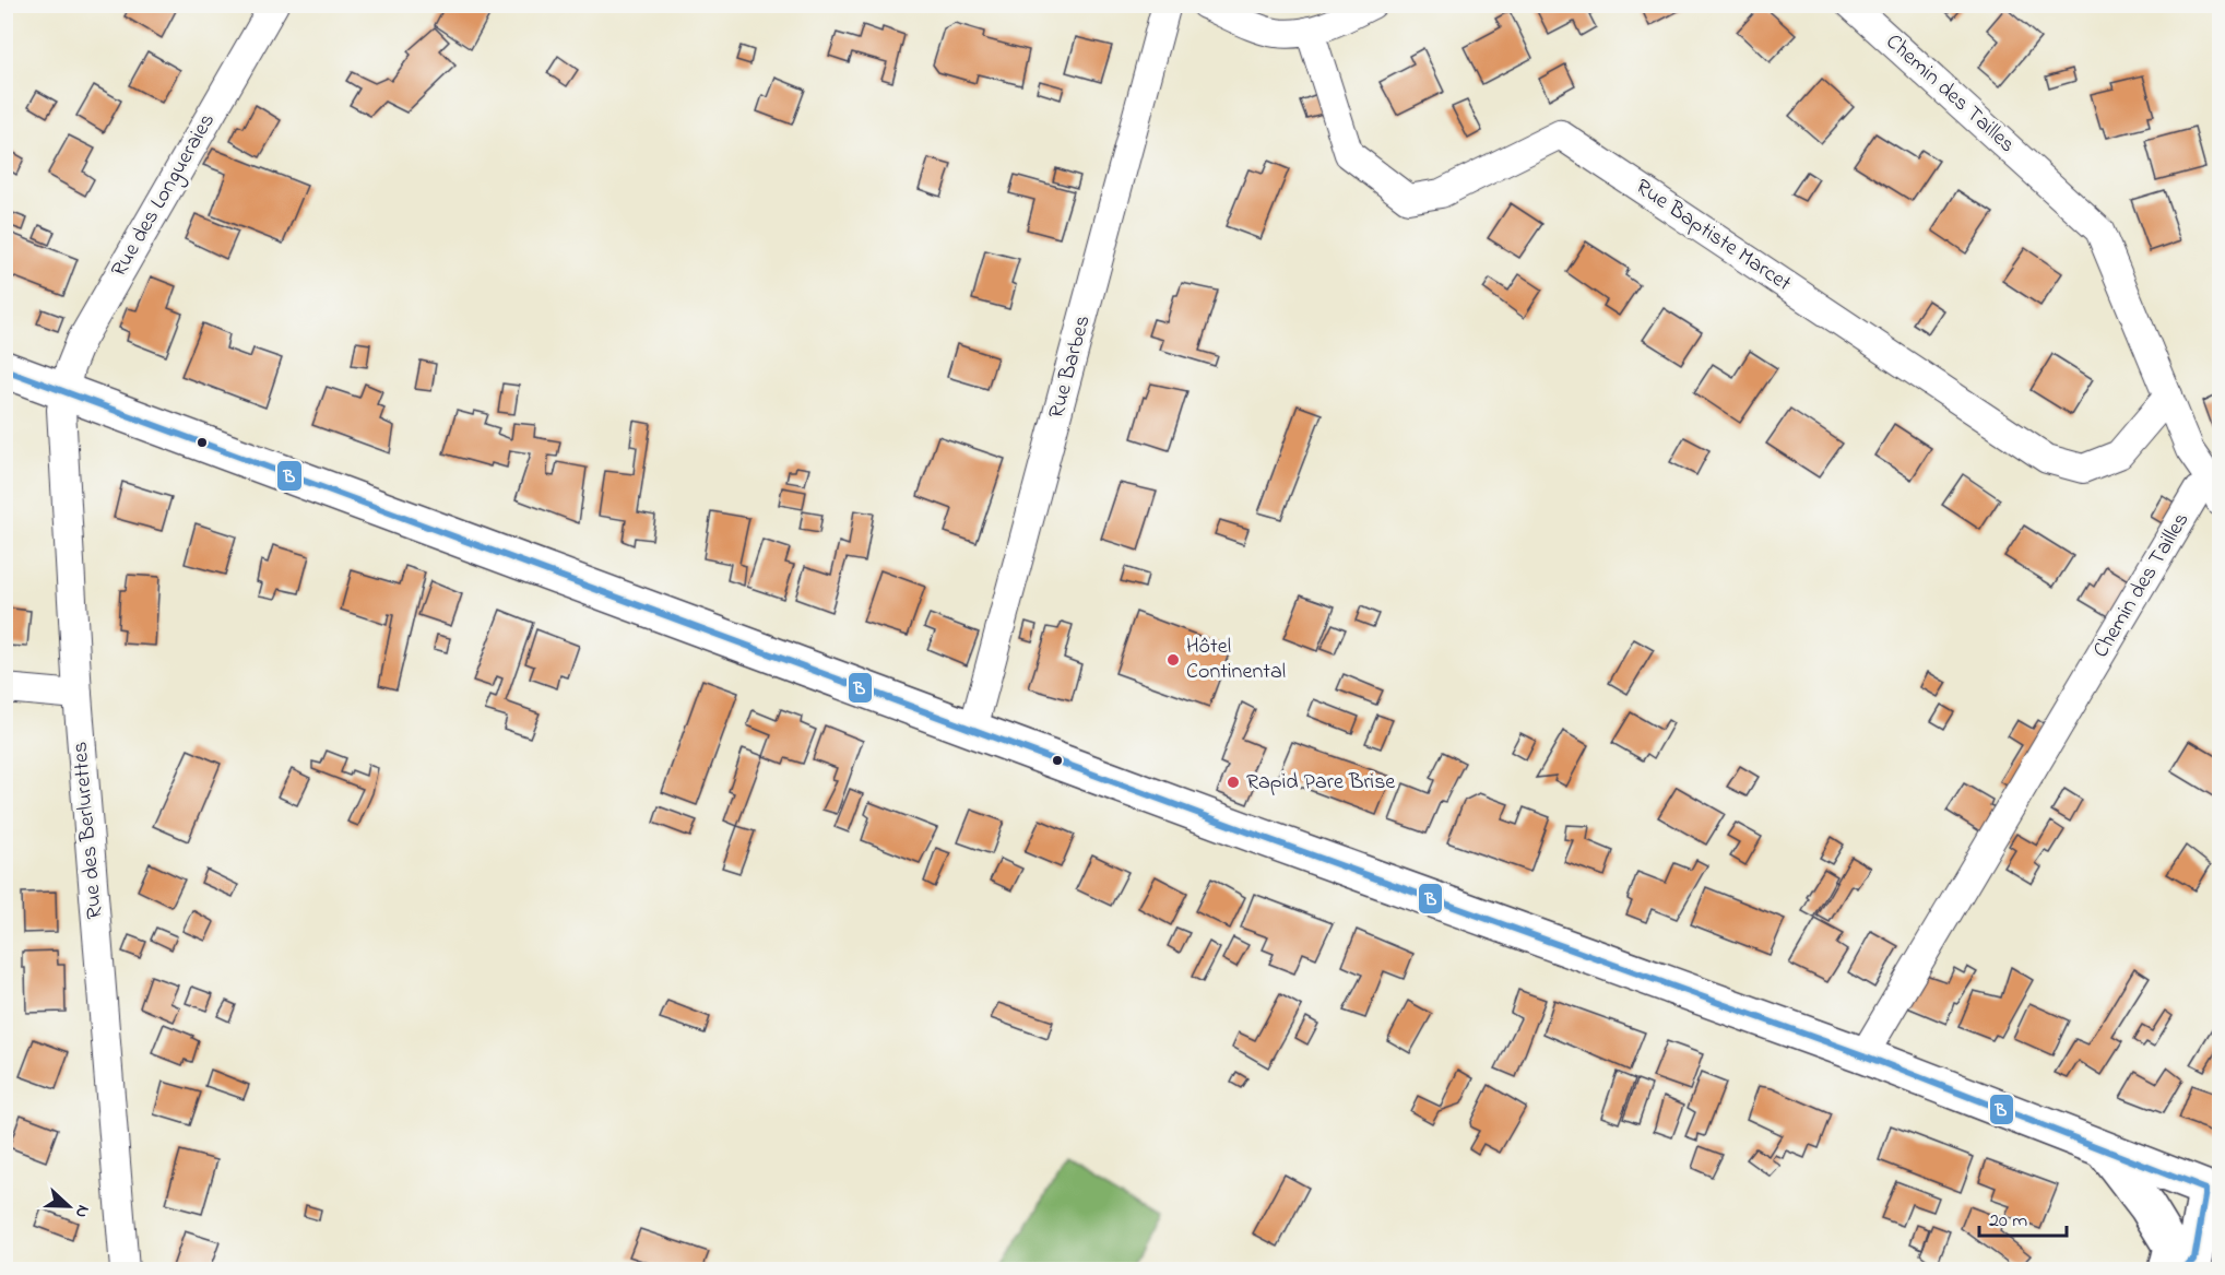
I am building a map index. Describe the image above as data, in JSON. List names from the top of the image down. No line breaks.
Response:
{"streets":{"street":["Chemin des Tailles","Rue des Longueraies","Rue Baptiste Marcet","Rue Barbes","Rue des Berlurettes"]},"crossings":[["Chemin des Tailles","Rue Baptiste Marcet"],["Rue des Longueraies","Rue des Berlurettes"]],"places":["Hôtel Continental","Rapid Pare Brise"],"lines":["transit line B"],"scale_bar":"20 m","north":"right"}
